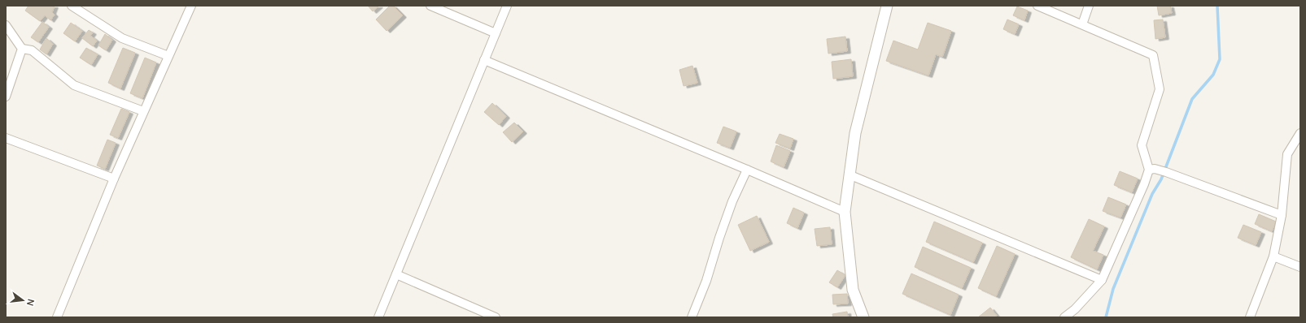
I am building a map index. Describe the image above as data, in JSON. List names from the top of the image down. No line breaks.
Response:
{"north":"right"}
